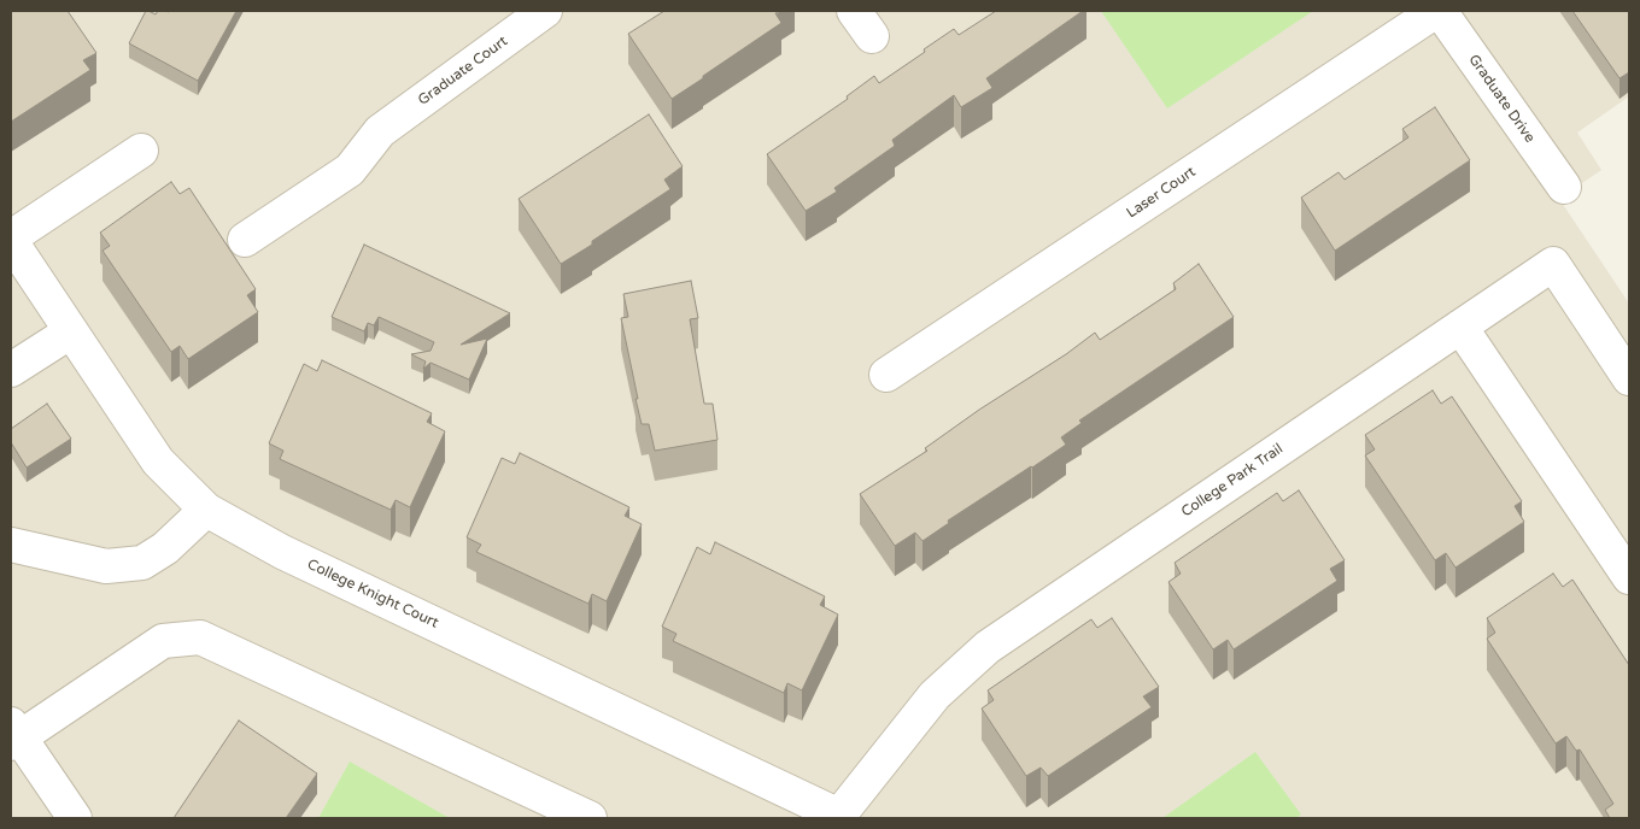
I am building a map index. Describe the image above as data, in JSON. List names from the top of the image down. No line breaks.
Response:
{"streets":{"street":["Graduate Court","Graduate Drive","Laser Court","College Park Trail","College Knight Court"]},"crossings":[["Graduate Drive","Laser Court"],["College Park Trail","College Knight Court"]]}
